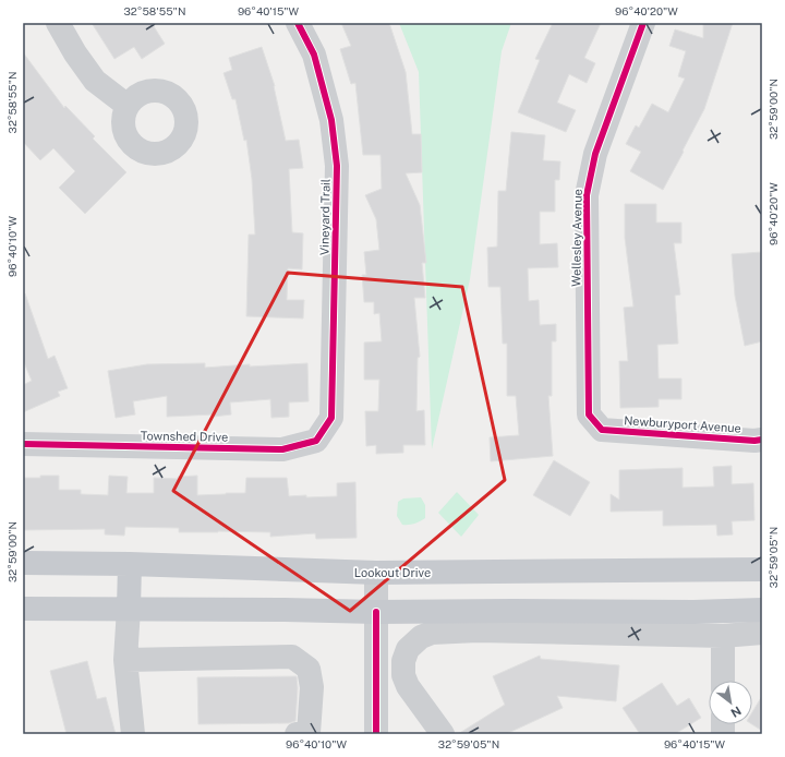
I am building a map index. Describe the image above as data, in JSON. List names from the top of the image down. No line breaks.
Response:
{"streets":{"main road":["Lookout Drive"],"street":["Vineyard Trail","Wellesley Avenue","Newburyport Avenue","Townshed Drive"]},"crossings":[["Vineyard Trail","Townshed Drive"],["Wellesley Avenue","Newburyport Avenue"]],"north":"bottom right","coordinates":["32°58'55\"N","96°40'15\"W","96°40'20\"W","32°59'00\"N","96°40'10\"W","32°59'05\"N"]}
